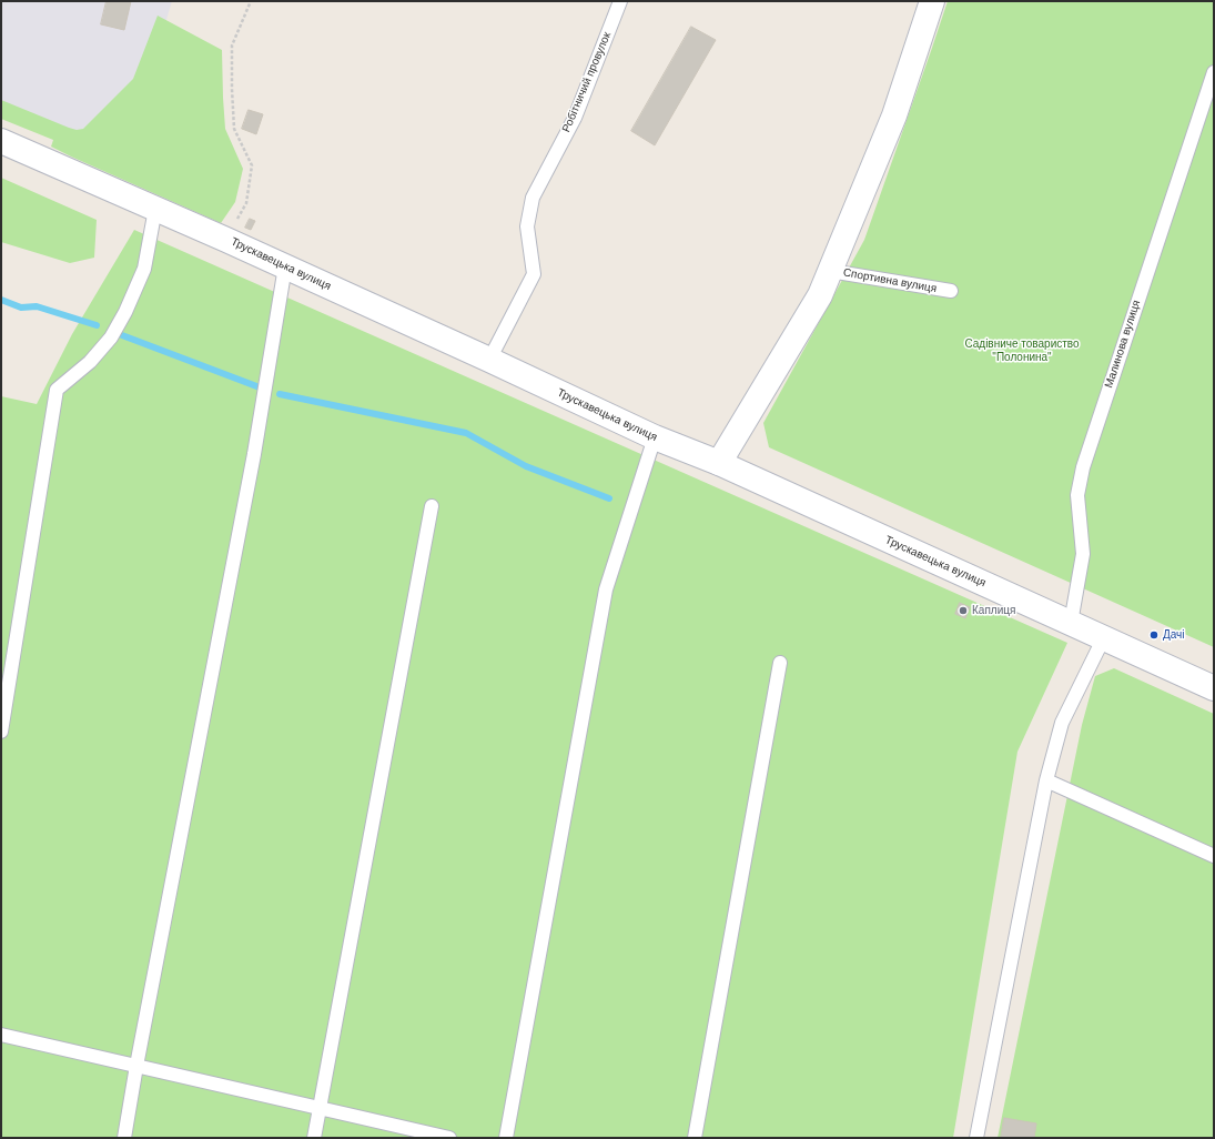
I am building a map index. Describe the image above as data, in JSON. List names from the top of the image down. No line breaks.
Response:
{"streets":{"street":["Трускавецька вулиця"],"lane":["Робітничий провулок","Спортивна вулиця","Малинова вулиця"]},"crossings":[["Робітничий провулок","Трускавецька вулиця"],["Трускавецька вулиця","Малинова вулиця"]],"parks":["Садівниче товариство \"Полонина\""],"places":["Каплиця","Дачі"]}
